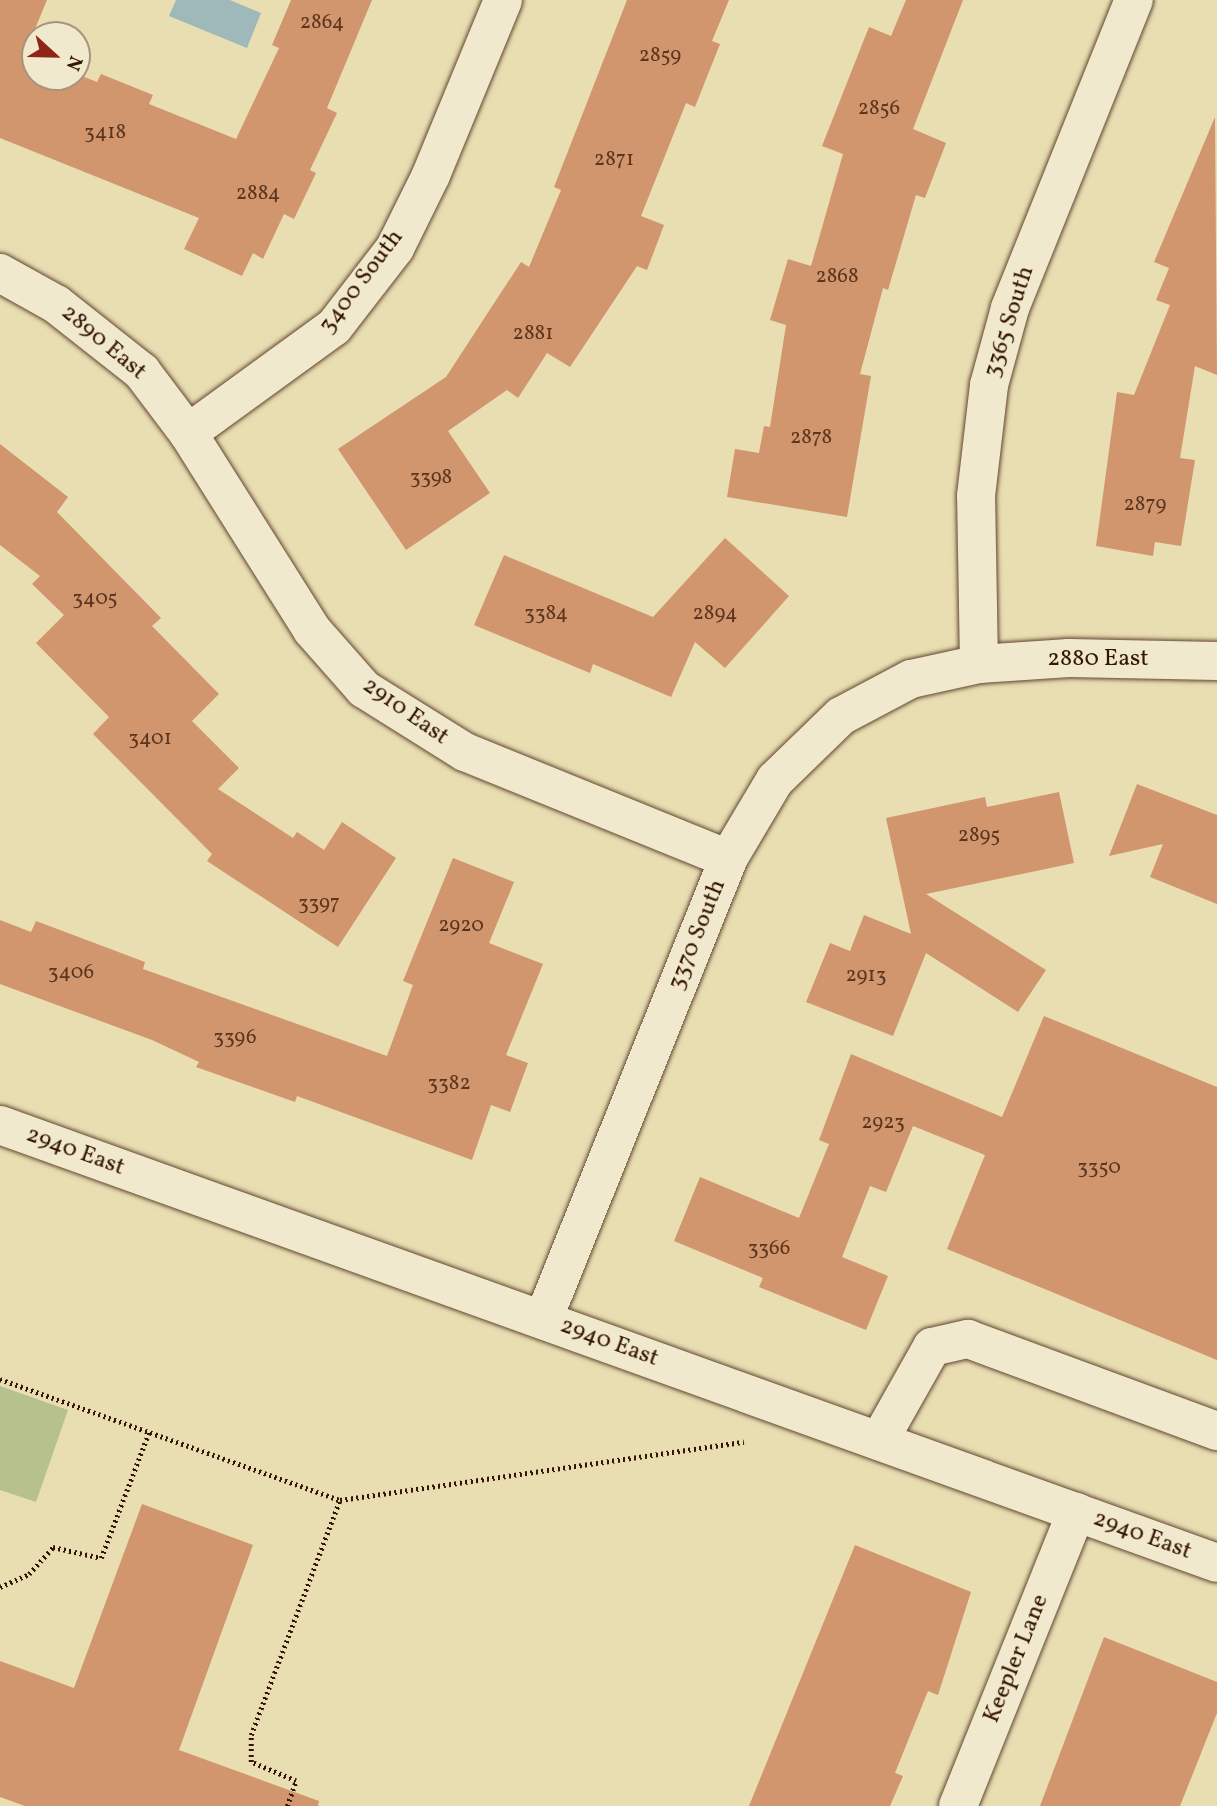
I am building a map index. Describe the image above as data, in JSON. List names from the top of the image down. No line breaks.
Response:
{"streets":{"street":["3400 South","3365 South","2890 East","2880 East","2910 East","3370 South","2940 East","Keepler Lane"]},"crossings":[["3400 South","2890 East"],["3400 South","2910 East"],["3365 South","2880 East"],["3365 South","3370 South"],["2890 East","2910 East"],["2880 East","3370 South"],["2910 East","3370 South"],["3370 South","2940 East"],["2940 East","Keepler Lane"]],"house_numbers":["2864","2859","2856","3418","2871","2884","2868","2881","2878","3398","2879","3405","3384","2894","3401","2895","3397","2920","3406","2913","3396","3382","2923","3350","3366"],"north":"right"}
